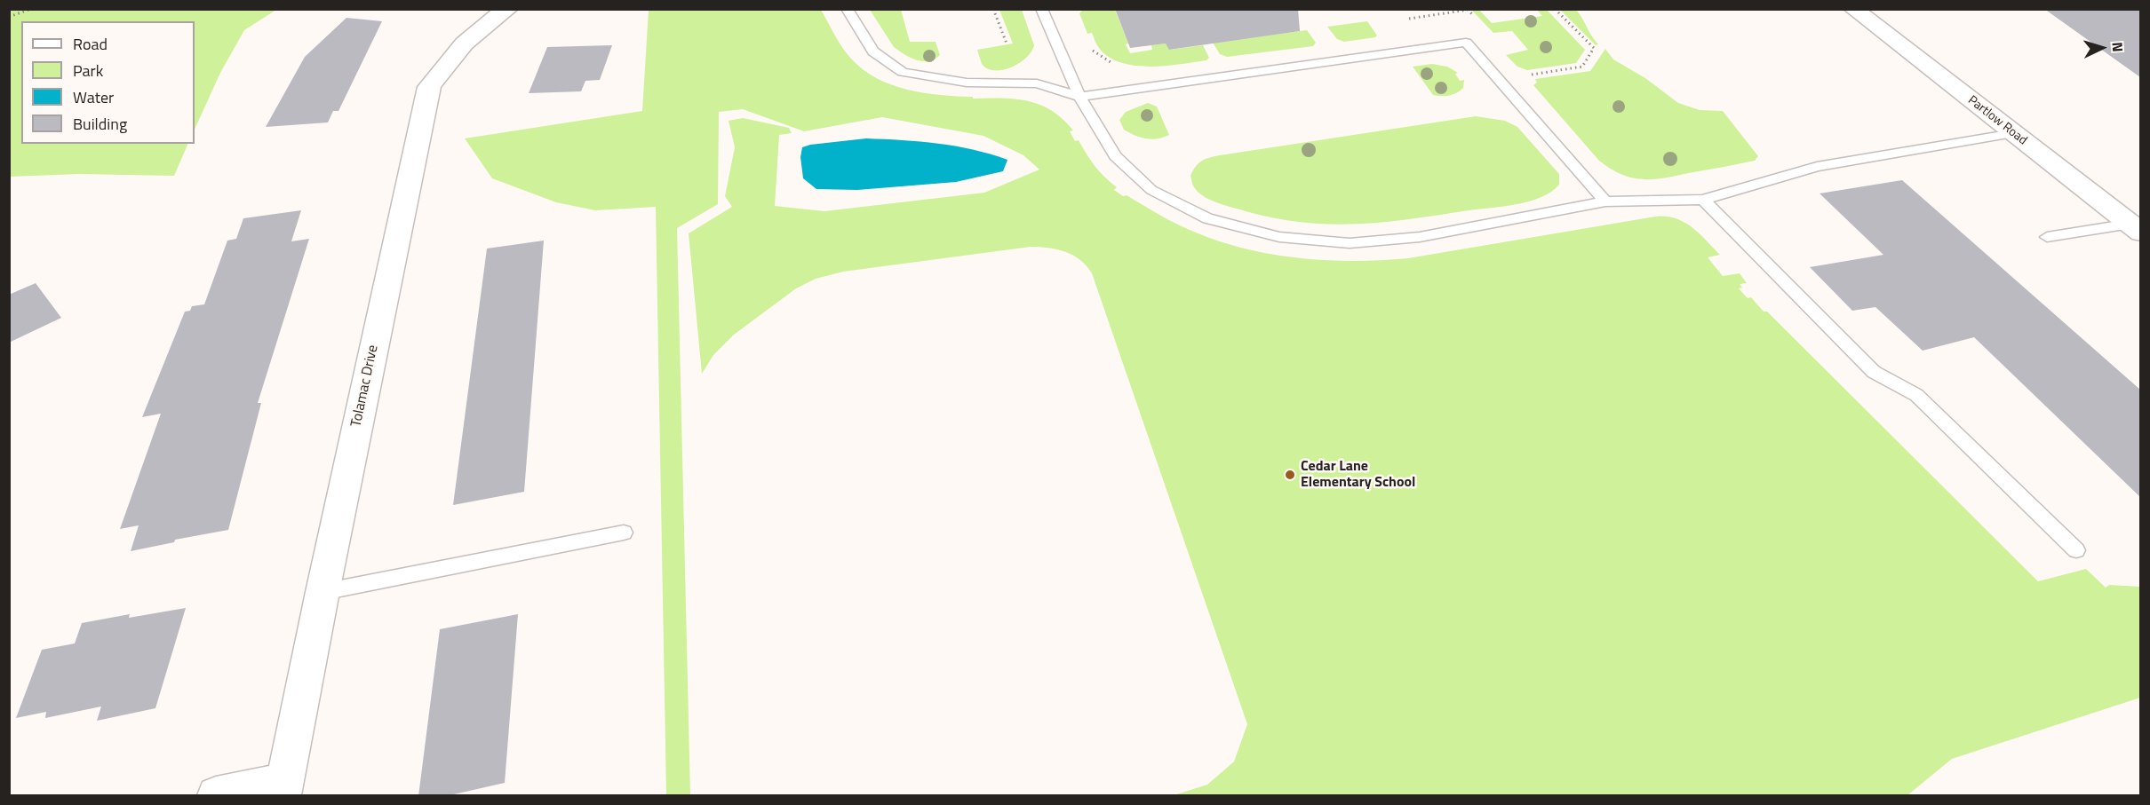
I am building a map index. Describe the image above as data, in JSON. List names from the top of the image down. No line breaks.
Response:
{"streets":{"street":["Partlow Road","Tolamac Drive"]},"places":["Cedar Lane Elementary School"],"legend":["Road","Park","Water","Building"],"north":"right"}
